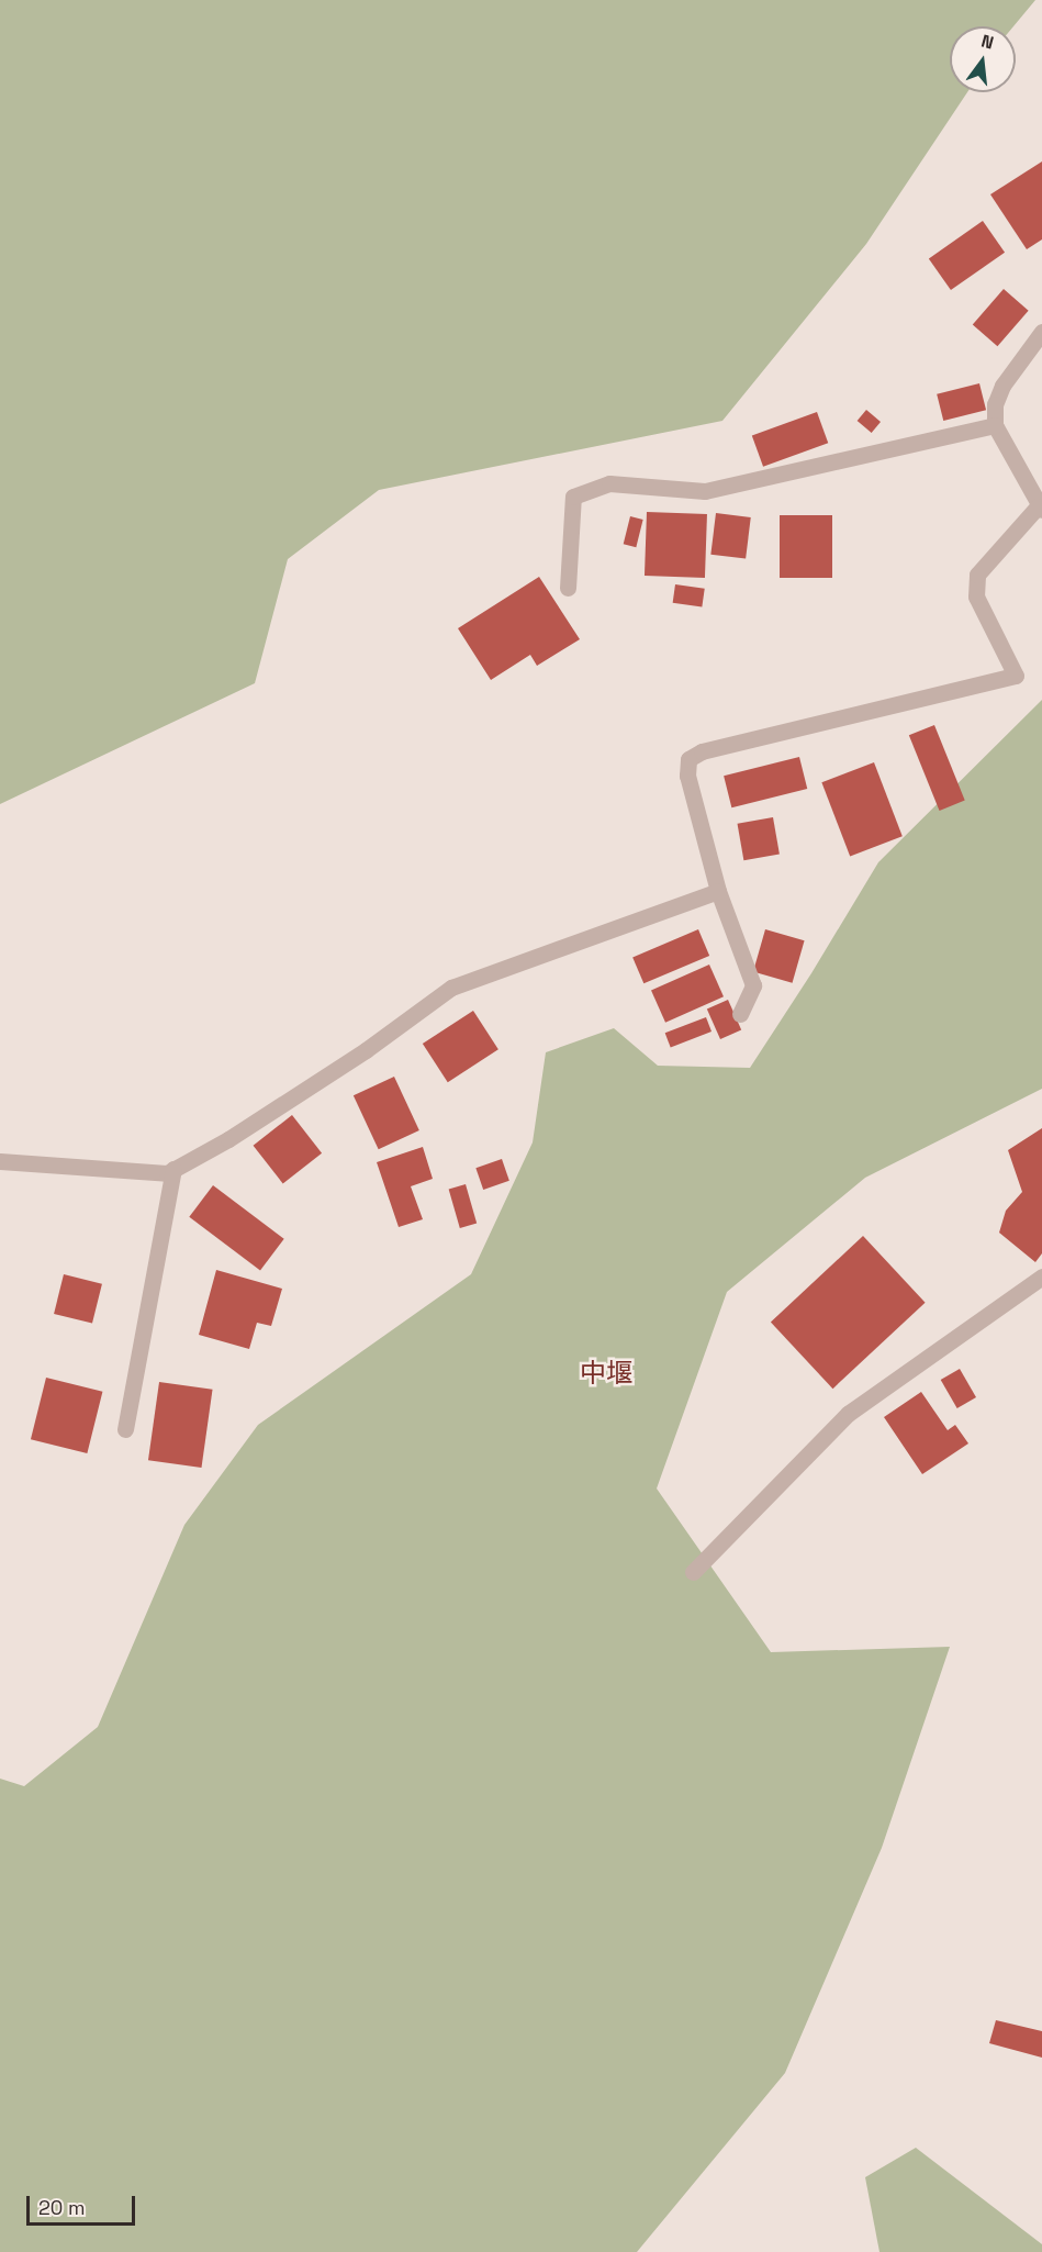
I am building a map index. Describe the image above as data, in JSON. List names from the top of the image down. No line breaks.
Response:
{"districts":["中堰"],"scale_bar":"20 m","north":"top"}
